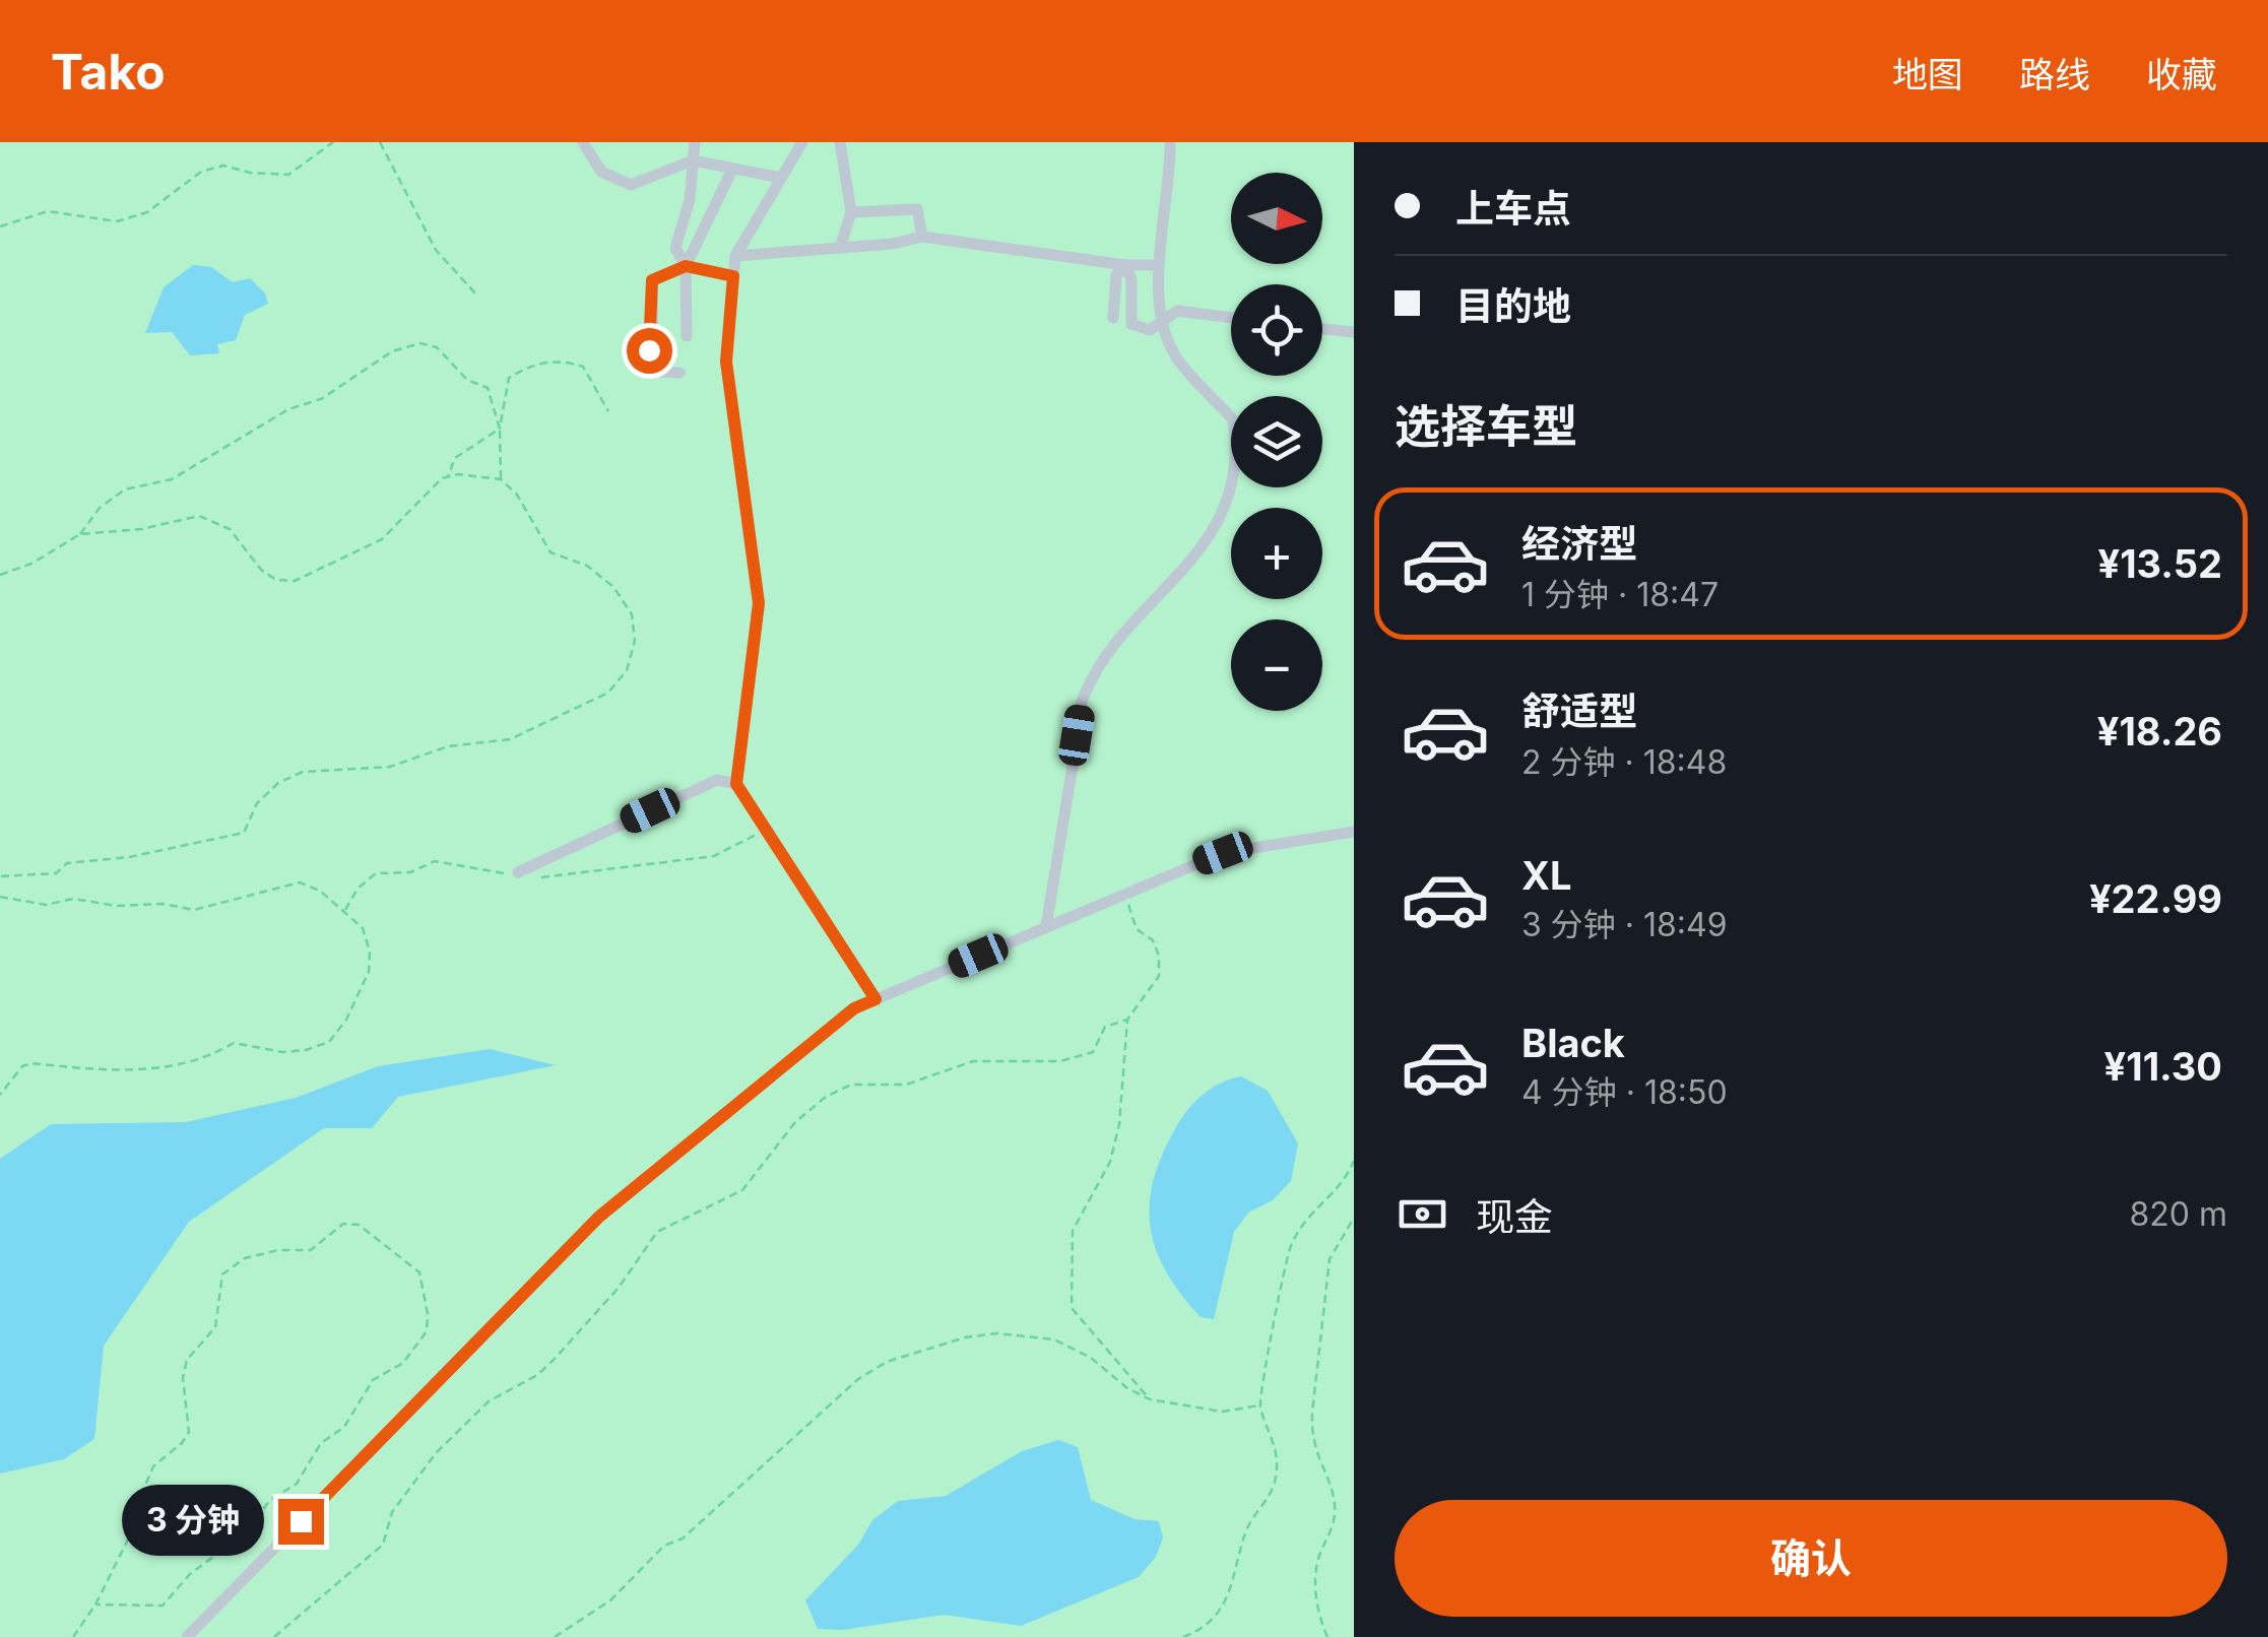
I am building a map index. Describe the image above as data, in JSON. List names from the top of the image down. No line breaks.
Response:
{"north":"right","page":{"header":"Tako","nav":["地图","路线","收藏"],"banner":["上车点","目的地"],"map_buttons":["+","−"],"heading":"选择车型","list":[{"name":"经济型","note":"1 分钟 · 18:47","value":"¥13.52"},{"name":"舒适型","note":"2 分钟 · 18:48","value":"¥18.26"},{"name":"XL","note":"3 分钟 · 18:49","value":"¥22.99"},{"name":"Black","note":"4 分钟 · 18:50","value":"¥11.30"}],"pay":["现金","820 m"],"buttons":"确认","bubble":"3 分钟"}}
